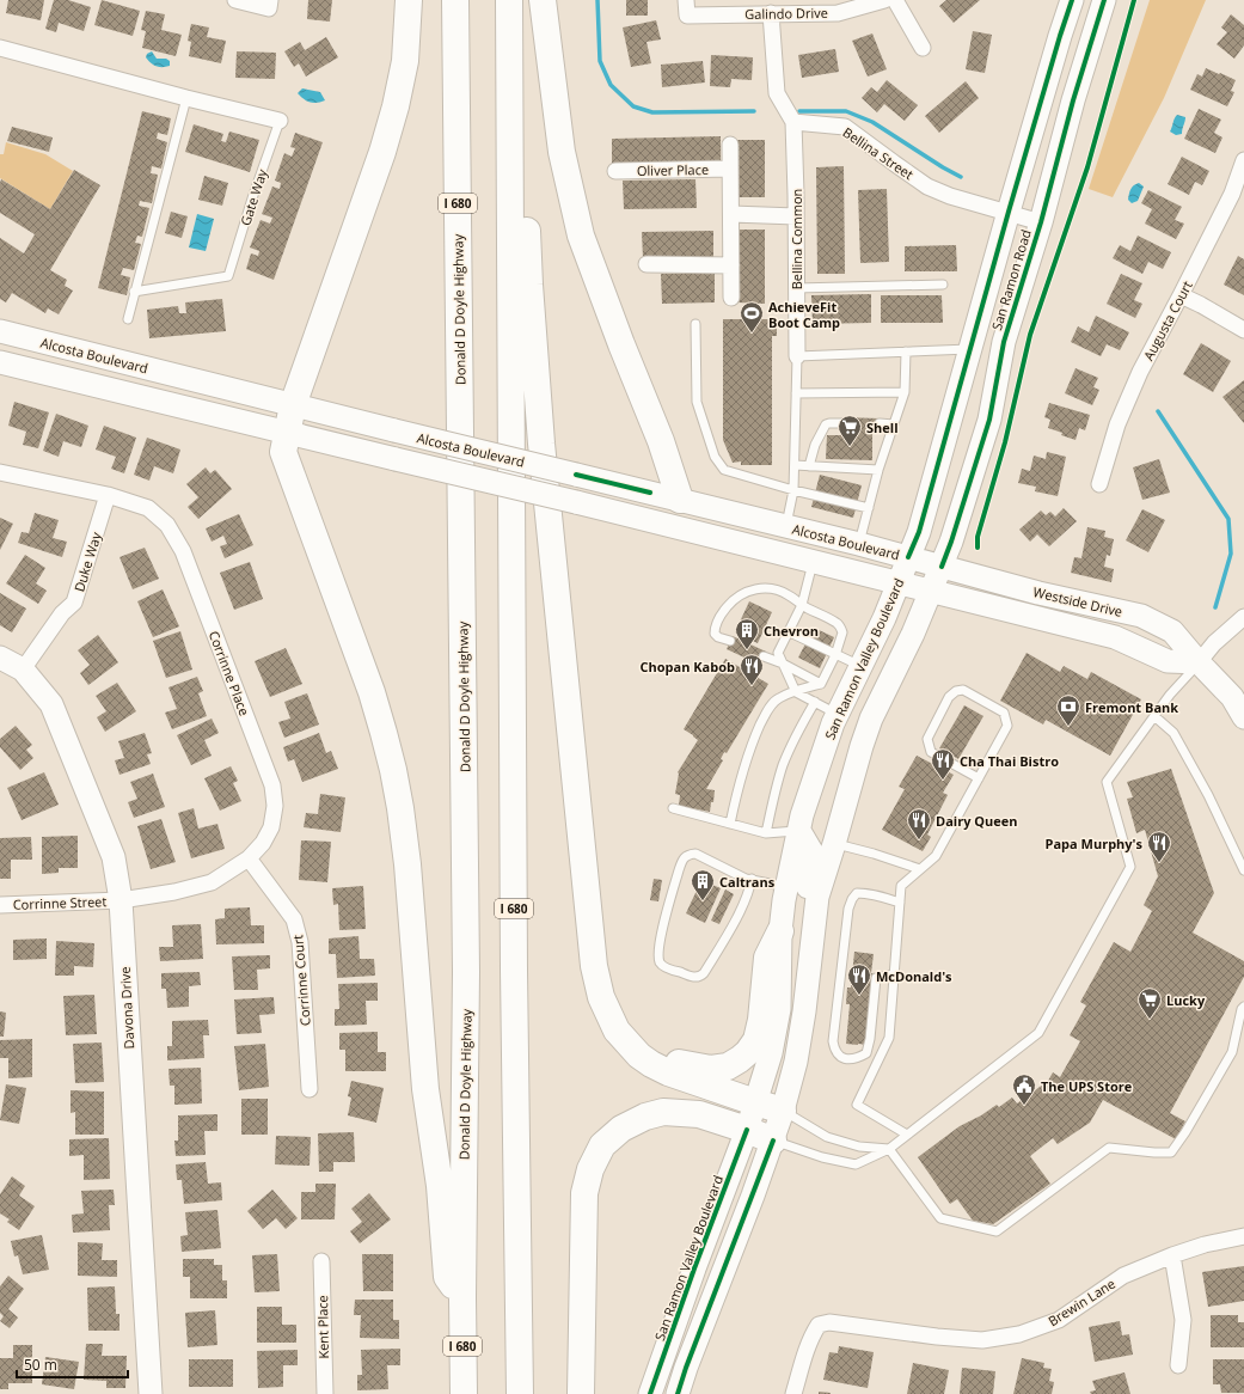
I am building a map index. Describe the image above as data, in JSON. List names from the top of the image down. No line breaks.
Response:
{"streets":{"highway":["I 680","Donald D Doyle Highway"],"main road":["San Ramon Road","Alcosta Boulevard","Westside Drive","San Ramon Valley Boulevard","Davona Drive"],"street":["Galindo Drive","Bellina Street","Oliver Place","Gate Way","Bellina Common","Augusta Court","Duke Way","Corrinne Place","Corrinne Street","Corrinne Court","Brewin Lane","Kent Place"]},"crossings":[["Bellina Street","Bellina Common"],["Bellina Street","San Ramon Road"],["San Ramon Road","Alcosta Boulevard"],["San Ramon Road","Westside Drive"],["San Ramon Road","San Ramon Valley Boulevard"],["Alcosta Boulevard","Westside Drive"],["Alcosta Boulevard","San Ramon Valley Boulevard"],["Duke Way","Corrinne Place"],["Duke Way","Davona Drive"],["Corrinne Place","Corrinne Street"],["Corrinne Place","Corrinne Court"],["Corrinne Place","Davona Drive"],["Corrinne Street","Davona Drive"]],"places":{"sports":["AchieveFit Boot Camp"],"supermarket":["Shell","Lucky"],"building":["Chevron","Caltrans"],"restaurant":["Chopan Kabob","Cha Thai Bistro","Dairy Queen","Papa Murphy's","McDonald's"],"bank":["Fremont Bank"],"public building":["The UPS Store"]},"scale_bar":"50 m"}
